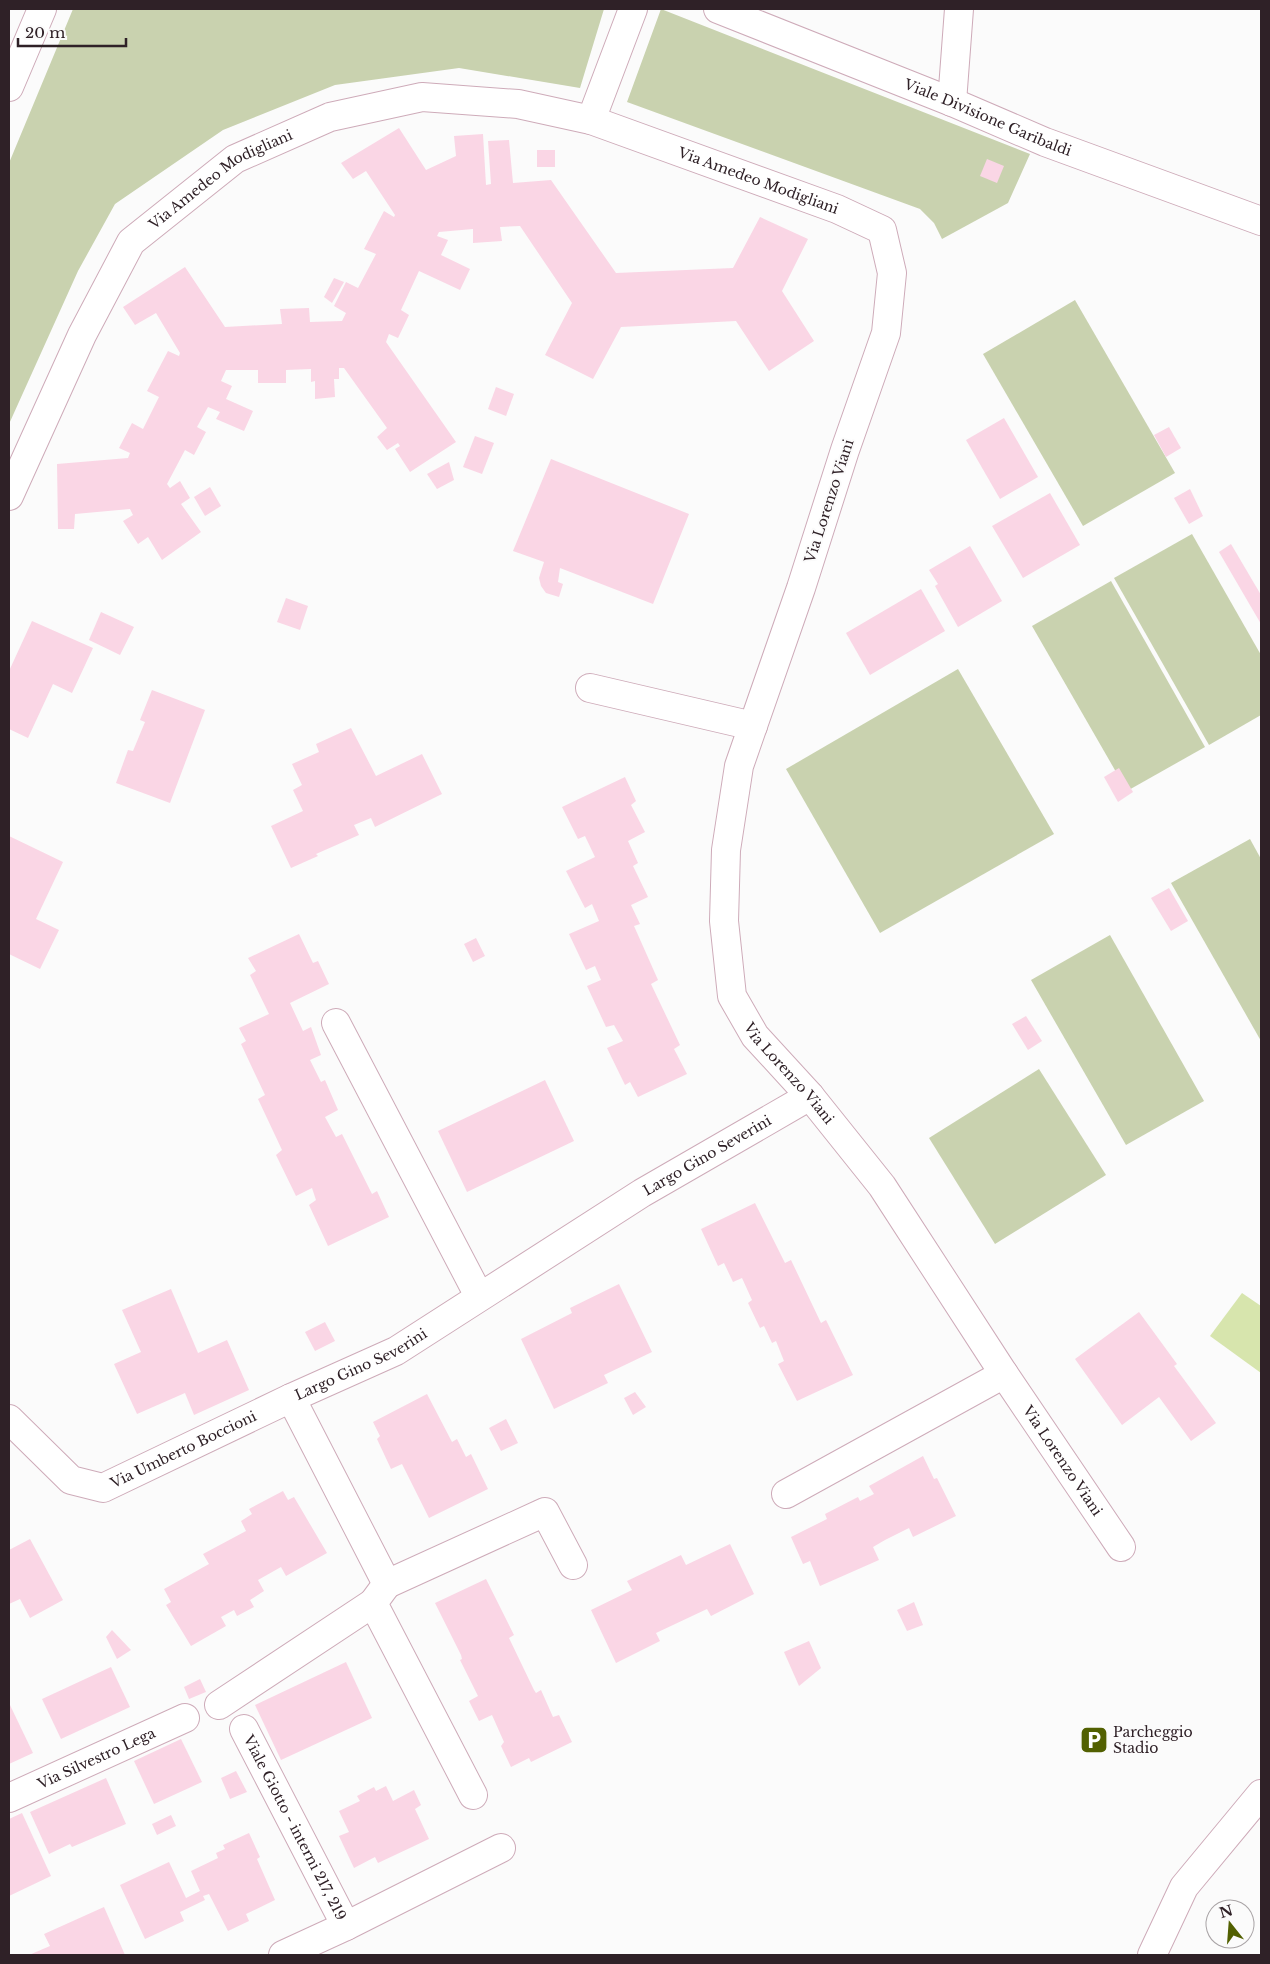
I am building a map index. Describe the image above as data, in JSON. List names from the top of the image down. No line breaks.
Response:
{"streets":{"street":["Viale Divisione Garibaldi","Via Amedeo Modigliani","Via Lorenzo Viani","Largo Gino Severini","Via Umberto Boccioni","Via Silvestro Lega","Viale Giotto - interni 217, 219"]},"crossings":[["Via Amedeo Modigliani","Via Lorenzo Viani"],["Via Lorenzo Viani","Largo Gino Severini"],["Largo Gino Severini","Via Umberto Boccioni"]],"places":{"parking":["Parcheggio Stadio"]},"scale_bar":"20 m","north":"top"}
